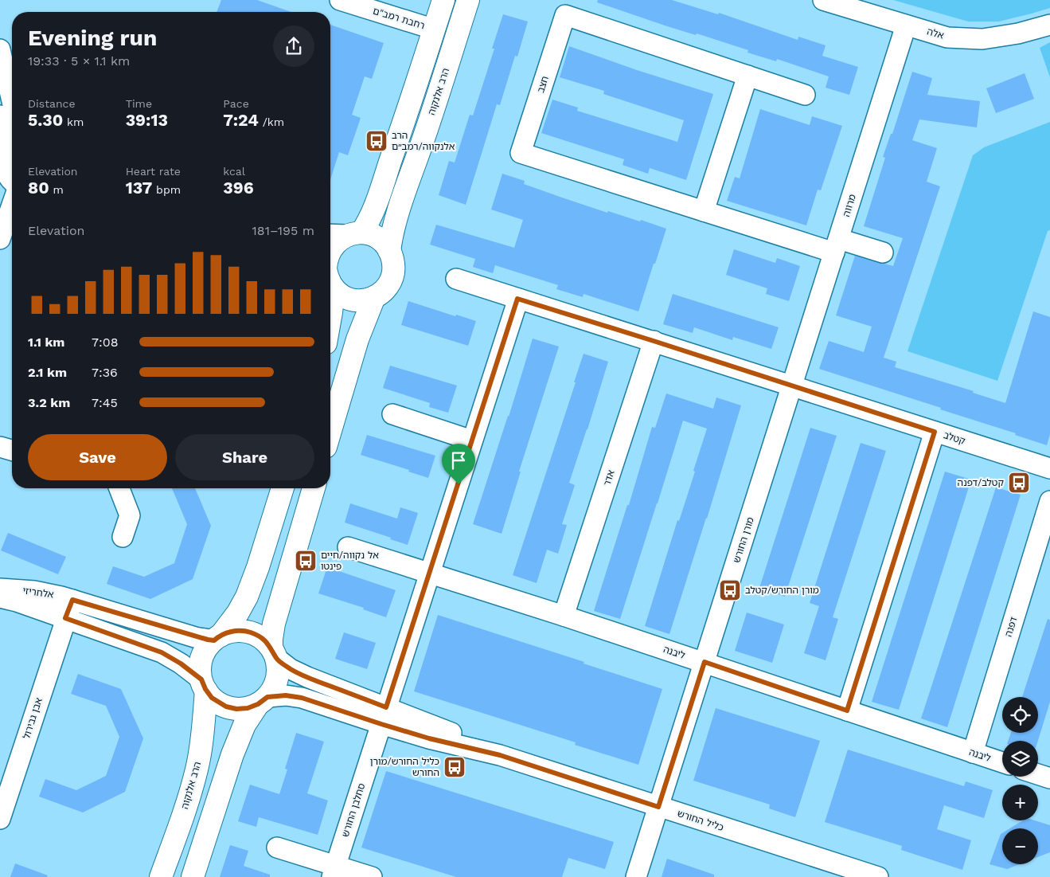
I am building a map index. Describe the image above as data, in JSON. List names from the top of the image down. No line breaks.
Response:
{"streets":{"main road":["הרב אלנקוה"],"street":["רחבת רמב\"ם","אלה","חצב","מרווה","קטלב","אדר","מורן החורש","אלחריזי","דפנה","ליבנה","אבן גבירול","סחלבן החורש","כליל החורש"]},"crossings":[["אלה","מרווה"],["חצב","מרווה"],["הרב אלנקוה","אלחריזי"],["הרב אלנקוה","כליל החורש"],["מרווה","קטלב"],["מרווה","מורן החורש"],["קטלב","אדר"],["קטלב","מורן החורש"],["קטלב","סחלבן החורש"],["אדר","ליבנה"],["מורן החורש","ליבנה"],["מורן החורש","כליל החורש"],["אלחריזי","אבן גבירול"],["אלחריזי","כליל החורש"],["דפנה","ליבנה"],["ליבנה","סחלבן החורש"],["סחלבן החורש","כליל החורש"]],"places":{"bus stop":["הרב אלנקווה/רמב״ם","קטלב/דפנה","אל נקווה/חיים פינטו","מורן החורש/קטלב","כליל החורש/מורן החורש"]},"page":{"heading":["Evening run","19:33 · 5 × 1.1 km"],"stats":[["Distance","5.30 km"],["Time","39:13"],["Pace","7:24 /km"],["Elevation","80 m"],["Heart rate","137 bpm"],["kcal","396"]],"chart":["Elevation","181–195 m"],"list":[{"name":"1.1 km","note":"7:08"},{"name":"2.1 km","note":"7:36"},{"name":"3.2 km","note":"7:45"}],"buttons":["Save","Share"],"map_buttons":["+","−"]}}
